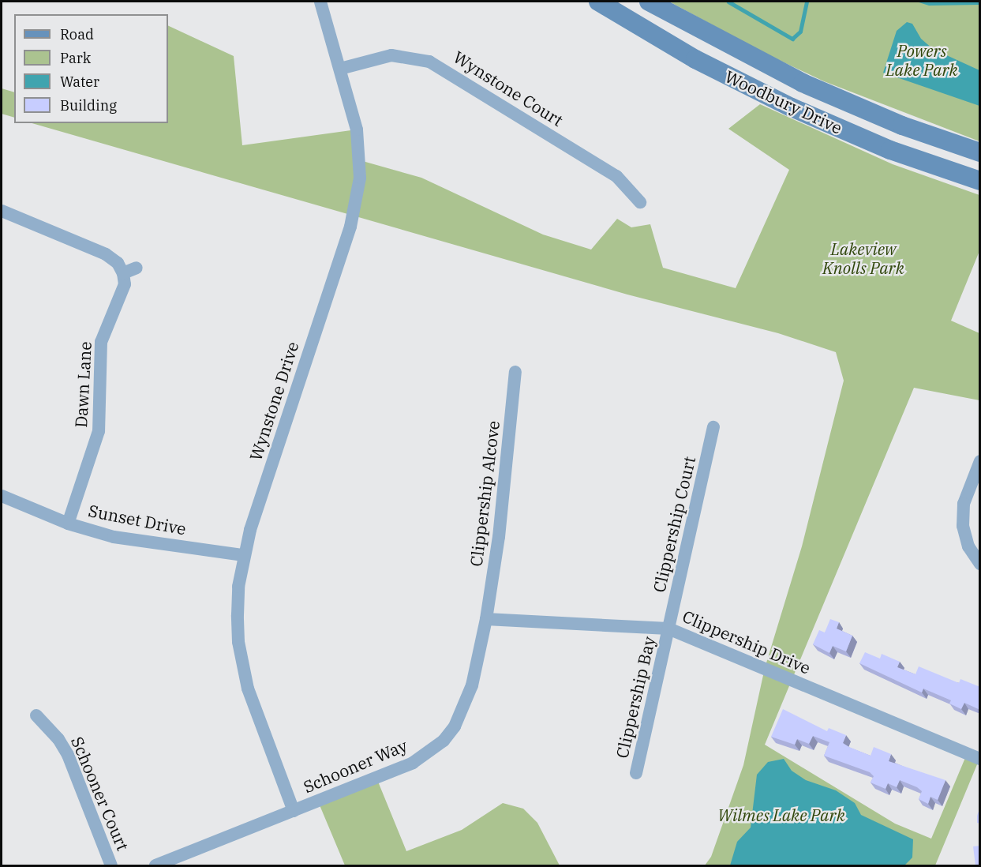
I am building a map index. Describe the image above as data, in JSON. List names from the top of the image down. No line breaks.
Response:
{"streets":{"main road":["Woodbury Drive"],"street":["Wynstone Court","Dawn Lane","Wynstone Drive","Clippership Alcove","Sunset Drive","Clippership Court","Clippership Drive","Clippership Bay","Schooner Way","Schooner Court"]},"crossings":[["Wynstone Court","Wynstone Drive"],["Dawn Lane","Sunset Drive"],["Wynstone Drive","Sunset Drive"],["Wynstone Drive","Schooner Way"],["Clippership Alcove","Clippership Drive"],["Clippership Alcove","Schooner Way"],["Clippership Court","Clippership Drive"],["Clippership Court","Clippership Bay"],["Clippership Drive","Clippership Bay"],["Clippership Drive","Schooner Way"]],"parks":["Powers Lake Park","Lakeview Knolls Park","Wilmes Lake Park"],"legend":["Road","Park","Water","Building"]}
